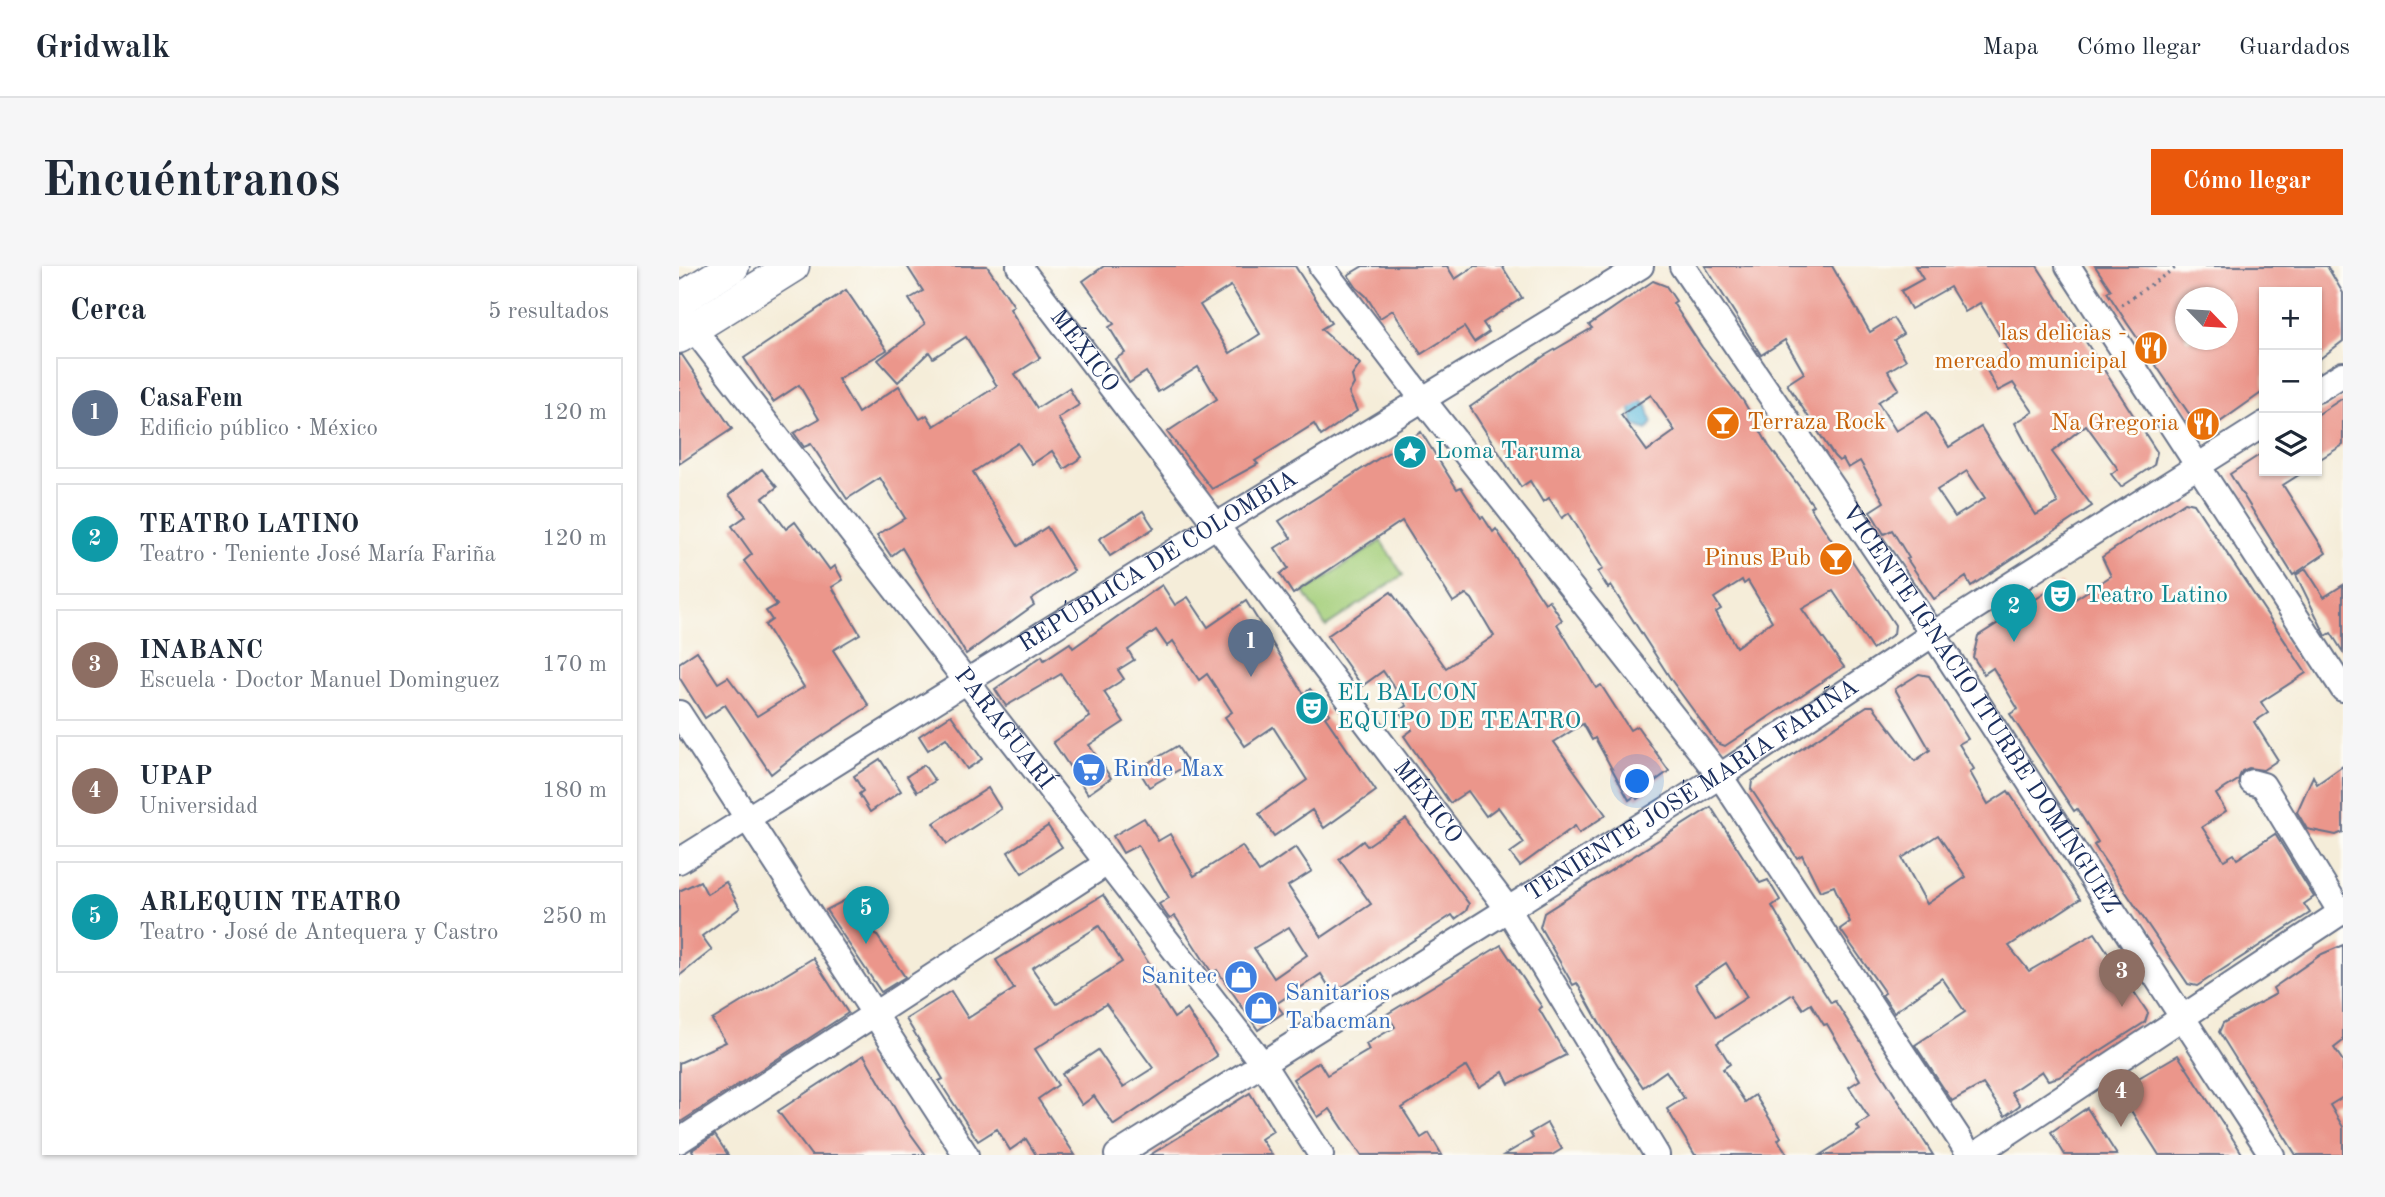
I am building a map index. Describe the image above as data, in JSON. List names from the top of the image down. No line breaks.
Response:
{"streets":{"street":["MÉXICO","REPÚBLICA DE COLOMBIA","VICENTE IGNACIO ITURBE DOMÍNGUEZ","PARAGUARÍ","TENIENTE JOSÉ MARÍA FARIÑA"]},"crossings":[["MÉXICO","REPÚBLICA DE COLOMBIA"],["MÉXICO","TENIENTE JOSÉ MARÍA FARIÑA"],["REPÚBLICA DE COLOMBIA","PARAGUARÍ"],["VICENTE IGNACIO ITURBE DOMÍNGUEZ","TENIENTE JOSÉ MARÍA FARIÑA"],["PARAGUARÍ","TENIENTE JOSÉ MARÍA FARIÑA"]],"places":{"restaurant":["las delicias - mercado municipal","Na Gregoria"],"bar":["Terraza Rock","Pinus Pub"],"place":["Loma Taruma"],"theatre":["Teatro Latino","EL BALCON EQUIPO DE TEATRO"],"supermarket":["Rinde Max"],"shop":["Sanitec","Sanitarios Tabacman"]},"north":"bottom right","page":{"header":"Gridwalk","nav":["Mapa","Cómo llegar","Guardados"],"buttons":"Cómo llegar","title":"Encuéntranos","heading":["Cerca","5 resultados"],"map_buttons":["+","−"],"list":[{"mark":"1","name":"CasaFem","note":"Edificio público · México","value":"120 m"},{"mark":"2","name":"TEATRO LATINO","note":"Teatro · Teniente José María Fariña","value":"120 m"},{"mark":"3","name":"INABANC","note":"Escuela · Doctor Manuel Dominguez","value":"170 m"},{"mark":"4","name":"UPAP","note":"Universidad","value":"180 m"},{"mark":"5","name":"ARLEQUIN TEATRO","note":"Teatro · José de Antequera y Castro","value":"250 m"}],"pins":["2","1","5","3","4"]}}
